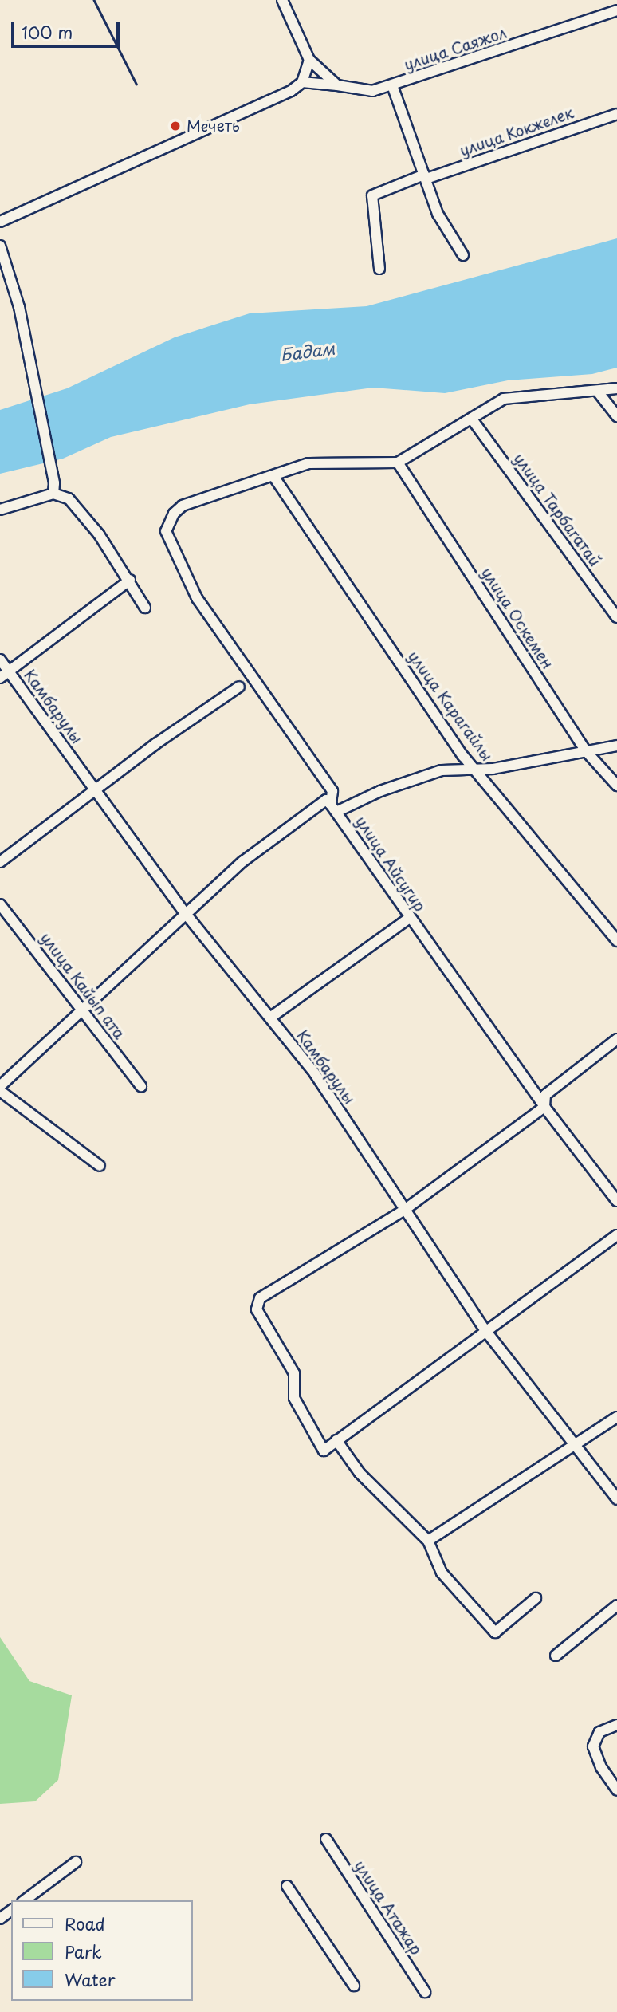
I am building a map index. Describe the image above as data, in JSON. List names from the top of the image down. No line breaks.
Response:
{"streets":{"street":["улица Саяжол","улица Кокжелек","улица Тарбагатай","улица Оскемен","улица Карагайлы","Камбарулы","улица Айсугир","улица Кайып ата","улица Атажар"]},"crossings":[["улица Карагайлы","улица Айсугир"]],"water":["Бадам"],"places":["Мечеть"],"legend":["Road","Park","Water"],"scale_bar":"100 m"}
